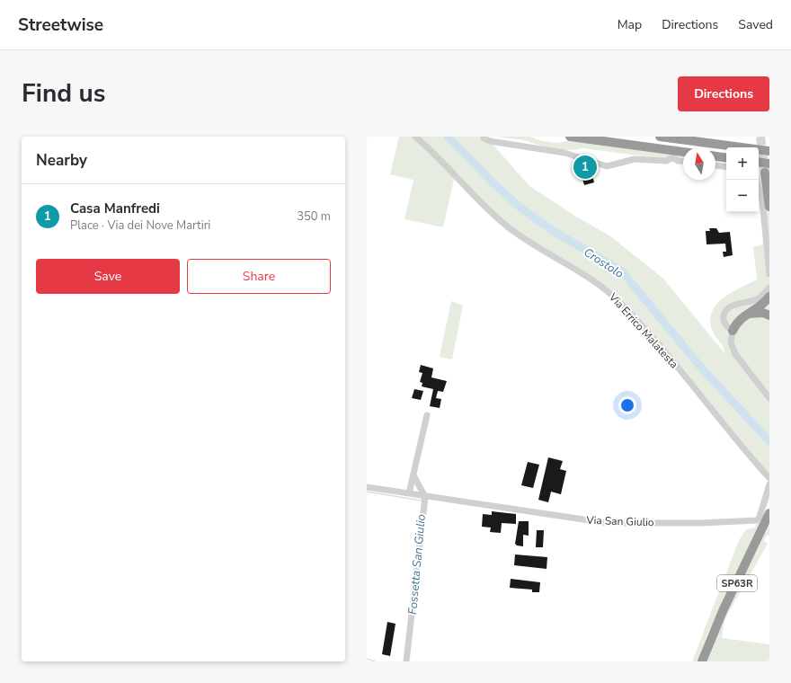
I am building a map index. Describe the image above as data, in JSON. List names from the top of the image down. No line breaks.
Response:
{"streets":{"highway":["SP63R"],"street":["Via Errico Malatesta","Via San Giulio"]},"water":["Crostolo","Fossetta San Giulio"],"north":"top","page":{"header":"Streetwise","nav":["Map","Directions","Saved"],"title":"Find us","buttons":["Directions",["Save","Share"]],"heading":"Nearby","map_buttons":["+","−"],"pins":"1","list":[{"mark":"1","name":"Casa Manfredi","note":"Place · Via dei Nove Martiri","value":"350 m"}]}}
